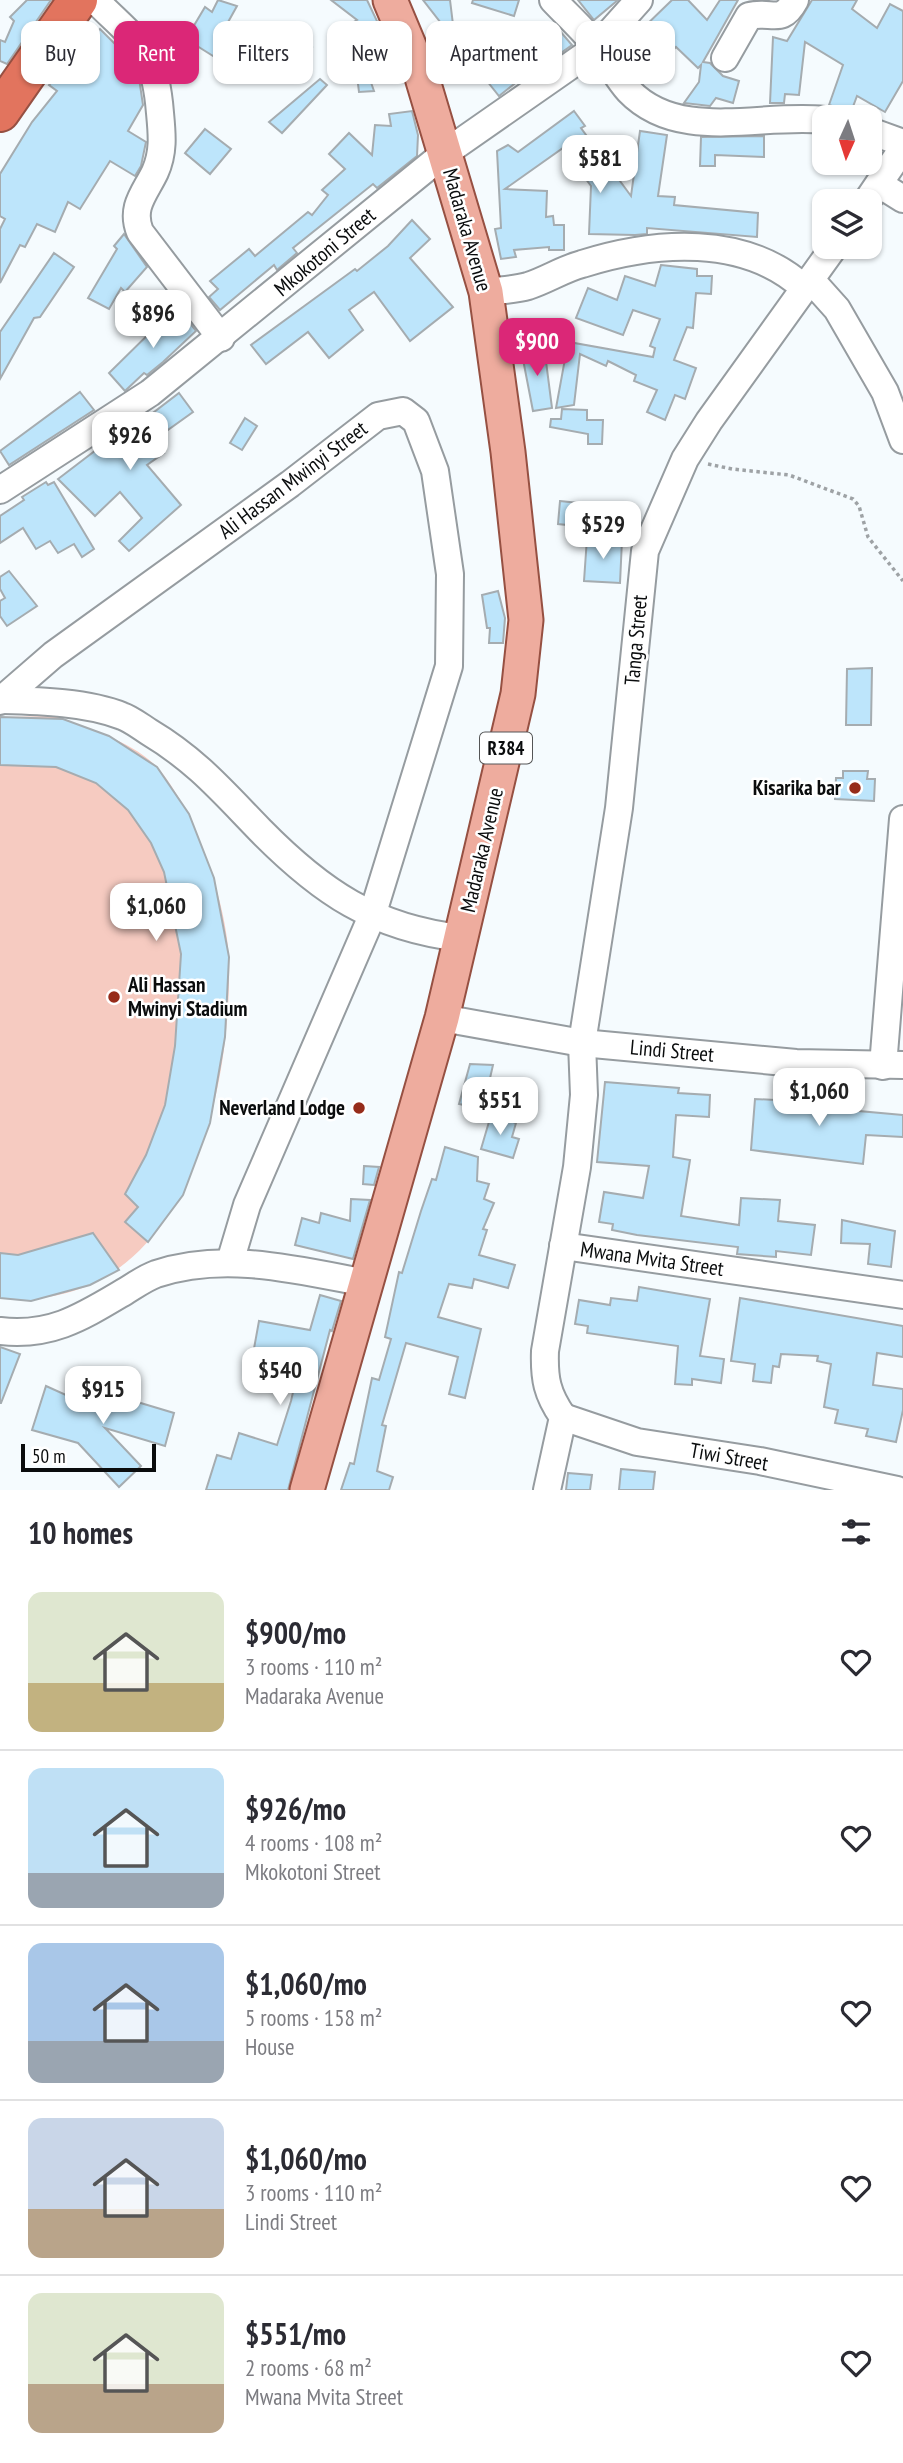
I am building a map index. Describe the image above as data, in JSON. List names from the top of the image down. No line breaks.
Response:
{"streets":{"main road":["Madaraka Avenue","R384"],"street":["Mkokotoni Street","Ali Hassan Mwinyi Street","Tanga Street","Lindi Street","Mwana Mvita Street","Tiwi Street"]},"crossings":[["Madaraka Avenue","Mkokotoni Street"],["Madaraka Avenue","Ali Hassan Mwinyi Street"],["Madaraka Avenue","Lindi Street"],["Tanga Street","Lindi Street"],["Tanga Street","Mwana Mvita Street"],["Lindi Street","Mwana Mvita Street"]],"places":["Kisarika bar","Ali Hassan Mwinyi Stadium","Neverland Lodge"],"scale_bar":"50 m","north":"bottom","page":{"chip":["Buy","Rent","Filters","New","Apartment","House"],"price":["$581","$896","$900","$926","$529","$1,060","$1,060","$551","$540","$915"],"scale":"50 m","heading":"10 homes","list":[{"name":"$900/mo","note":"3 rooms · 110 m² · Madaraka Avenue"},{"name":"$926/mo","note":"4 rooms · 108 m² · Mkokotoni Street"},{"name":"$1,060/mo","note":"5 rooms · 158 m² · House"},{"name":"$1,060/mo","note":"3 rooms · 110 m² · Lindi Street"},{"name":"$551/mo","note":"2 rooms · 68 m² · Mwana Mvita Street"}]}}
